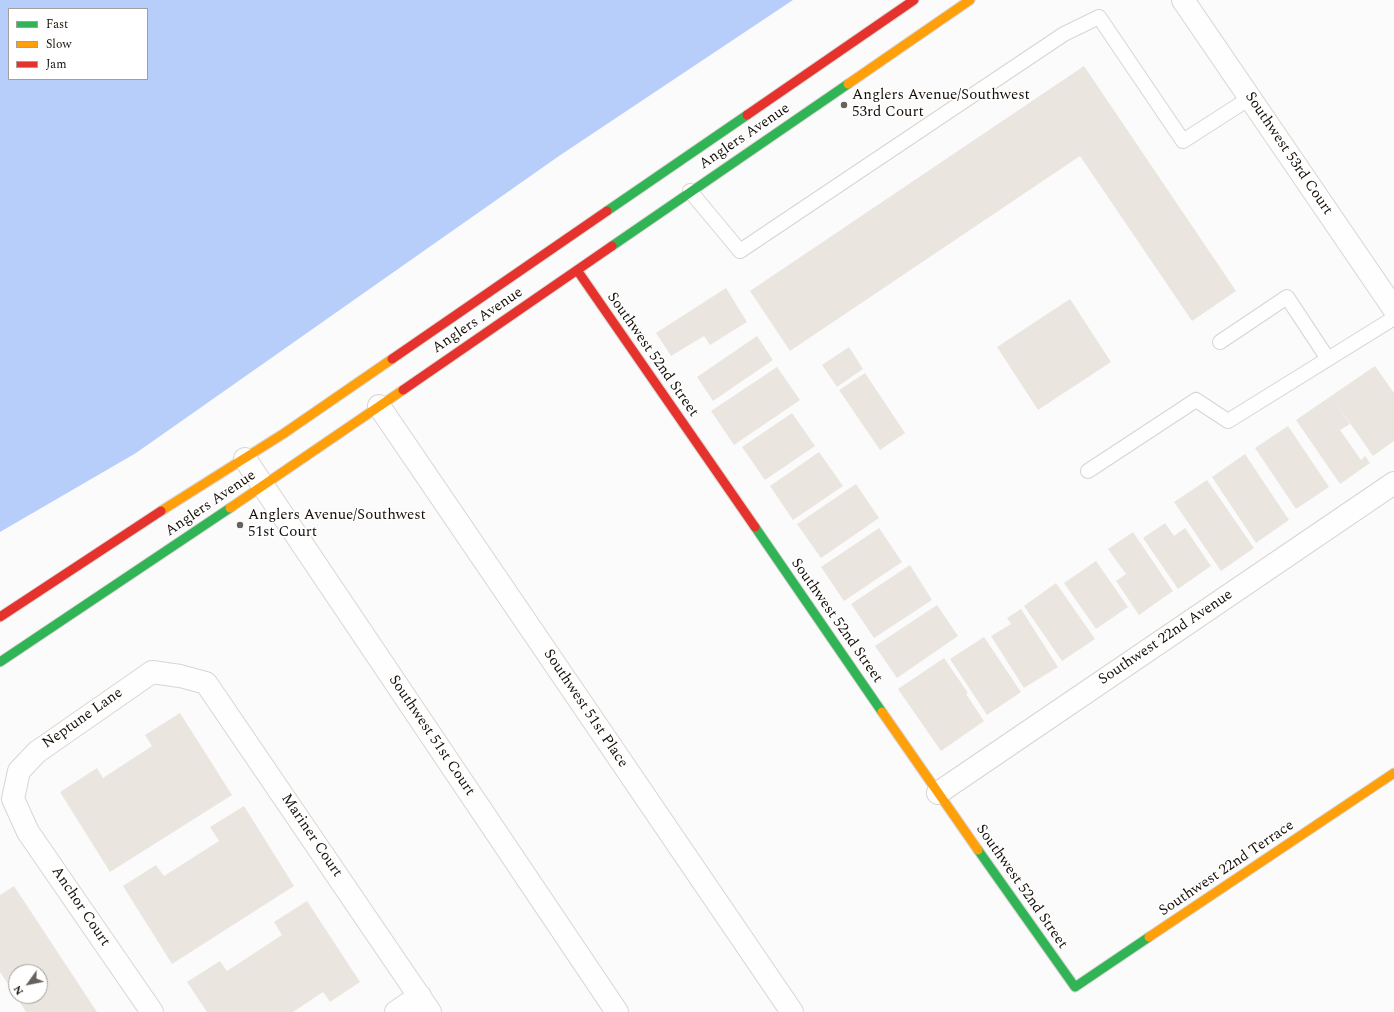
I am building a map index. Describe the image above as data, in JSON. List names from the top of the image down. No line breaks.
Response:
{"streets":{"street":["Anglers Avenue","Southwest 53rd Court","Southwest 52nd Street","Southwest 22nd Avenue","Southwest 51st Place","Neptune Lane","Southwest 51st Court","Mariner Court","Southwest 22nd Terrace","Anchor Court"]},"crossings":[["Anglers Avenue","Southwest 52nd Street"],["Anglers Avenue","Southwest 51st Place"],["Anglers Avenue","Southwest 51st Court"],["Southwest 52nd Street","Southwest 22nd Avenue"],["Southwest 52nd Street","Southwest 22nd Terrace"],["Neptune Lane","Mariner Court"],["Neptune Lane","Anchor Court"]],"places":["Anglers Avenue/Southwest 53rd Court","Anglers Avenue/Southwest 51st Court"],"legend":["Fast","Slow","Jam"],"north":"bottom left"}
